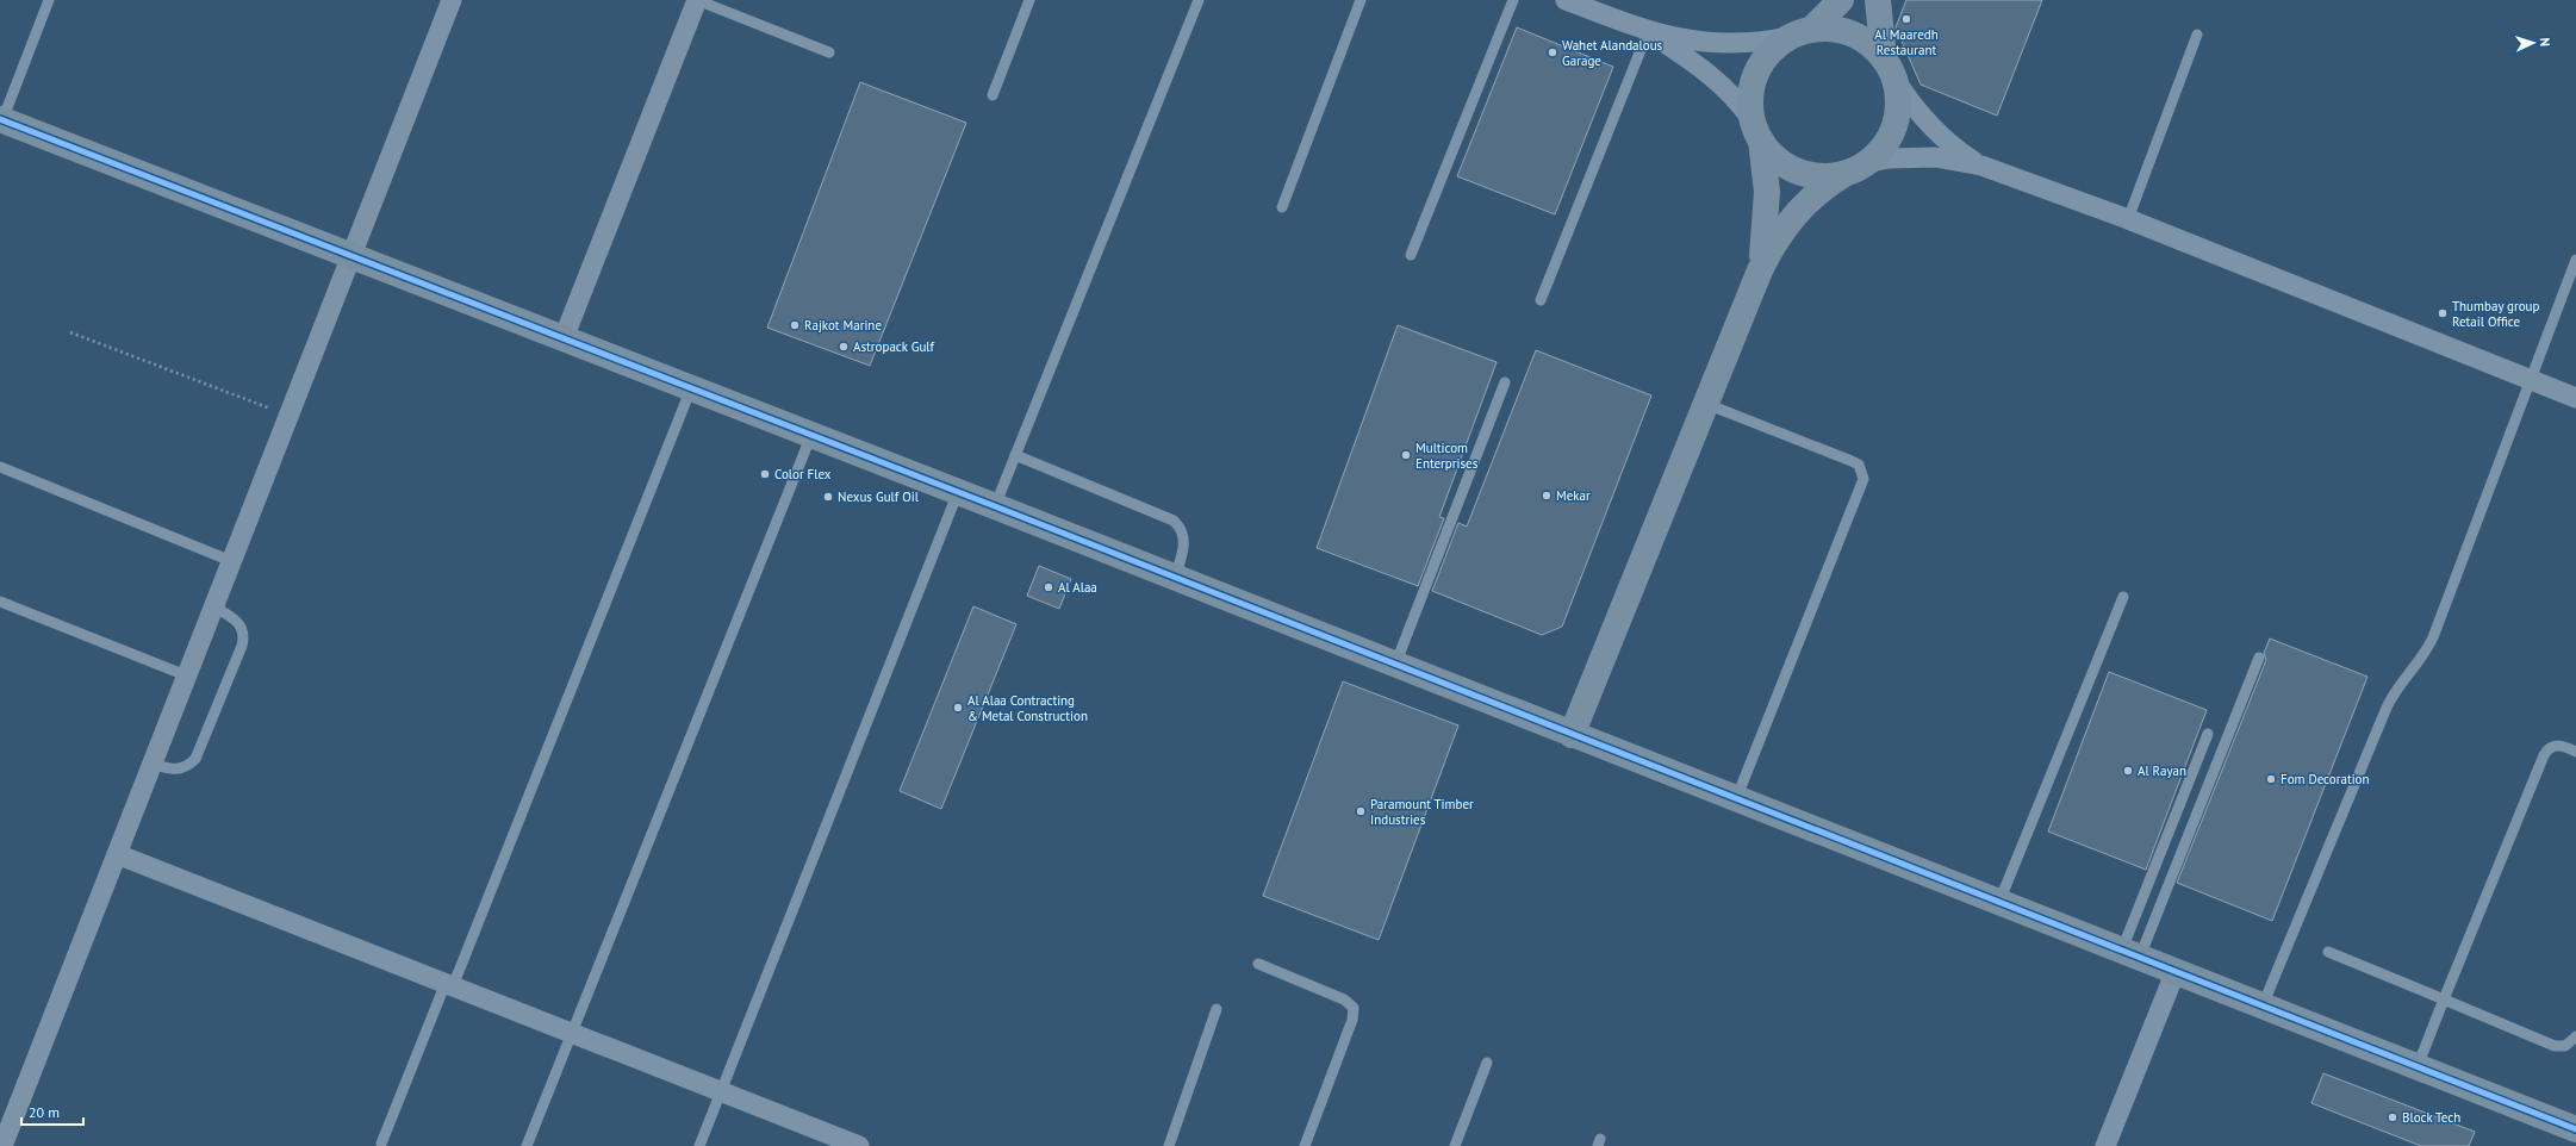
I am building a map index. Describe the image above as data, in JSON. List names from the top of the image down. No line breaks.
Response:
{"places":["Al Maaredh Restaurant","Wahet Alandalous Garage","Thumbay group Retail Office","Rajkot Marine","Astropack Gulf","Multicom Enterprises","Color Flex","Mekar","Nexus Gulf Oil","Al Alaa","Al Alaa Contracting & Metal Construction","Al Rayan","Fom Decoration","Paramount Timber Industries","Block Tech"],"scale_bar":"20 m","north":"right"}
